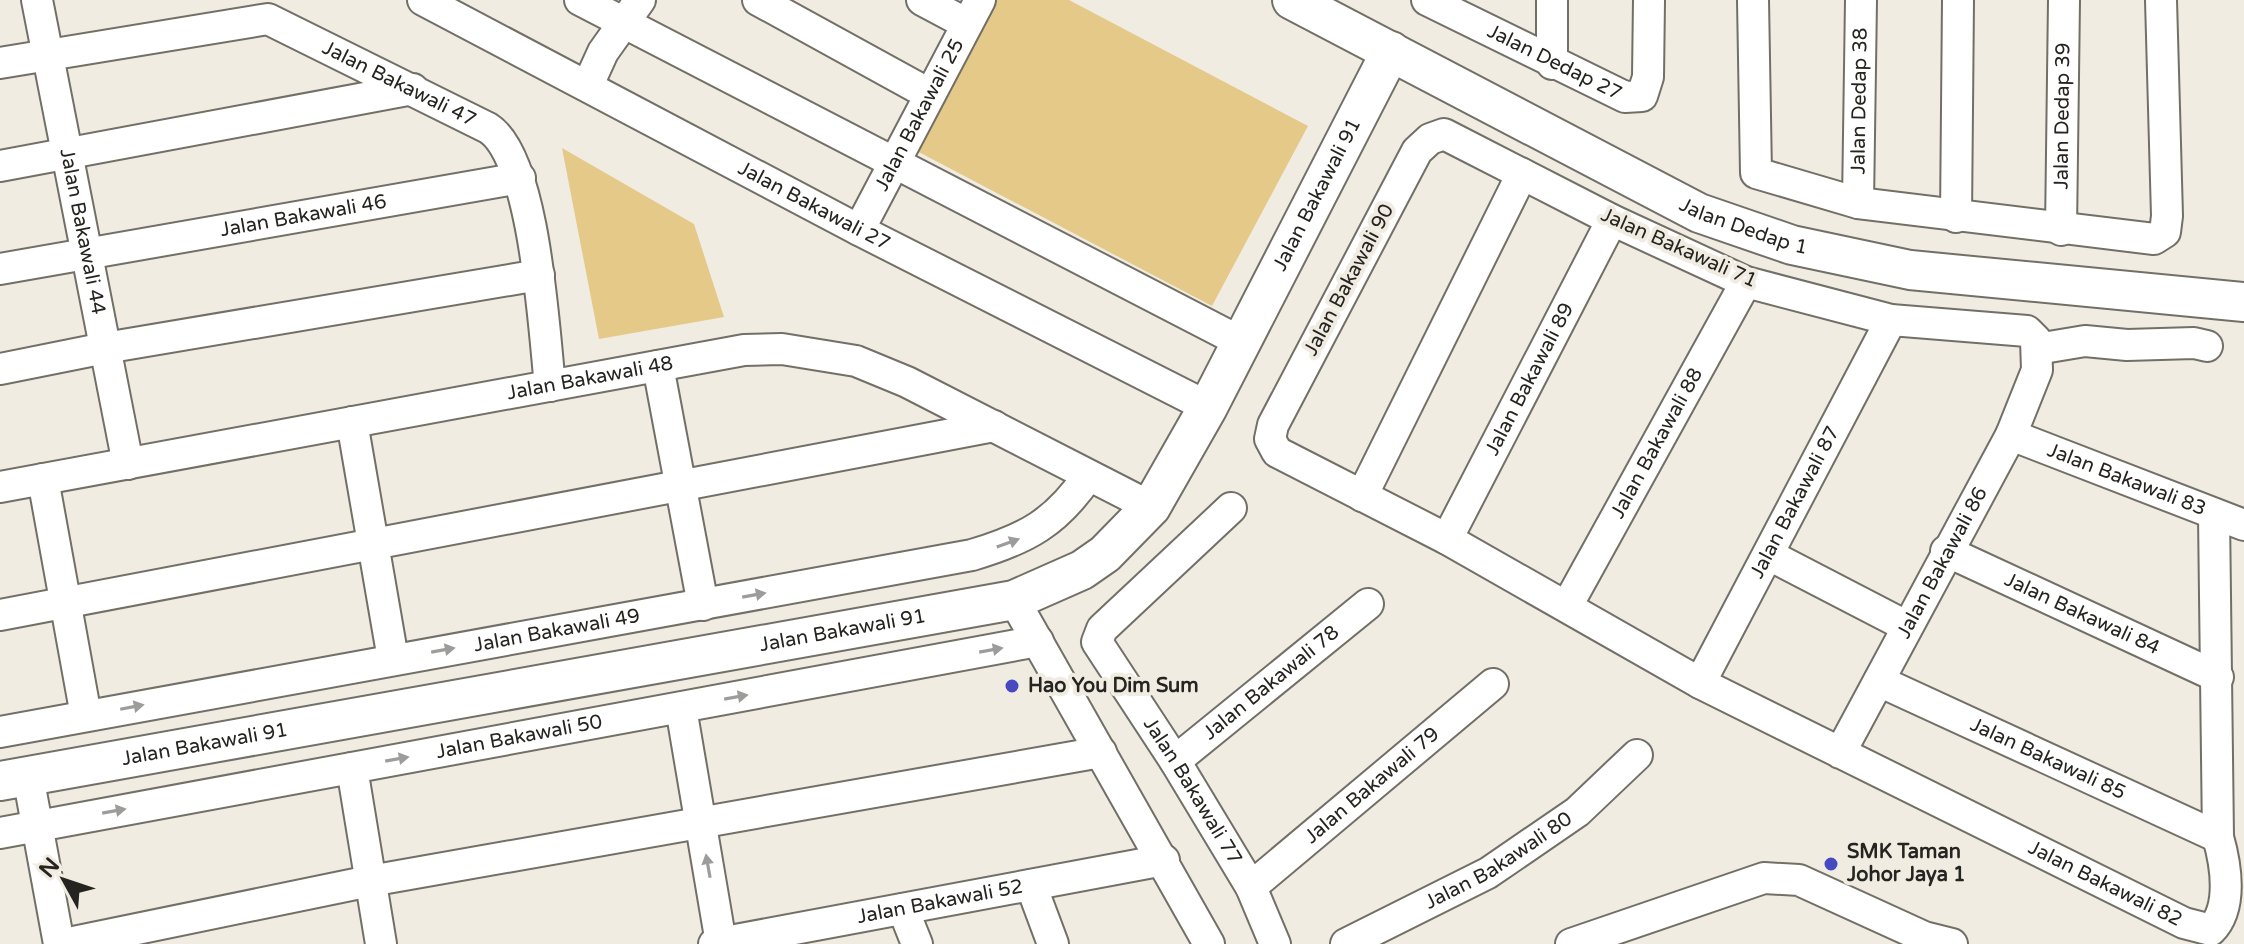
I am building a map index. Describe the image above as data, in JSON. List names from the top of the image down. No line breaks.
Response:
{"streets":{"main road":["Jalan Bakawali 91","Jalan Dedap 1"],"street":["Jalan Dedap 27","Jalan Bakawali 47","Jalan Dedap 38","Jalan Bakawali 25","Jalan Dedap 39","Jalan Bakawali 27","Jalan Bakawali 46","Jalan Bakawali 44","Jalan Bakawali 71","Jalan Bakawali 90","Jalan Bakawali 48","Jalan Bakawali 89","Jalan Bakawali 88","Jalan Bakawali 83","Jalan Bakawali 87","Jalan Bakawali 86","Jalan Bakawali 84","Jalan Bakawali 49","Jalan Bakawali 78","Jalan Bakawali 50","Jalan Bakawali 85","Jalan Bakawali 79","Jalan Bakawali 77","Jalan Bakawali 80","Jalan Bakawali 82","Jalan Bakawali 52"]},"crossings":[["Jalan Bakawali 47","Jalan Bakawali 46"],["Jalan Bakawali 47","Jalan Bakawali 44"],["Jalan Bakawali 47","Jalan Bakawali 48"],["Jalan Bakawali 25","Jalan Bakawali 27"],["Jalan Bakawali 91","Jalan Bakawali 27"],["Jalan Bakawali 91","Jalan Dedap 1"],["Jalan Bakawali 91","Jalan Bakawali 48"],["Jalan Bakawali 46","Jalan Bakawali 44"],["Jalan Bakawali 44","Jalan Bakawali 48"],["Jalan Bakawali 71","Jalan Bakawali 90"],["Jalan Bakawali 71","Jalan Bakawali 89"],["Jalan Bakawali 71","Jalan Bakawali 88"],["Jalan Bakawali 71","Jalan Bakawali 87"],["Jalan Bakawali 71","Jalan Bakawali 86"],["Jalan Bakawali 48","Jalan Bakawali 49"],["Jalan Bakawali 83","Jalan Bakawali 86"],["Jalan Bakawali 83","Jalan Bakawali 82"],["Jalan Bakawali 86","Jalan Bakawali 84"],["Jalan Bakawali 86","Jalan Bakawali 85"],["Jalan Bakawali 86","Jalan Bakawali 82"],["Jalan Bakawali 84","Jalan Bakawali 82"],["Jalan Bakawali 78","Jalan Bakawali 77"],["Jalan Bakawali 85","Jalan Bakawali 82"],["Jalan Bakawali 79","Jalan Bakawali 77"]],"places":["Hao You Dim Sum","SMK Taman Johor Jaya 1"],"north":"top left"}
